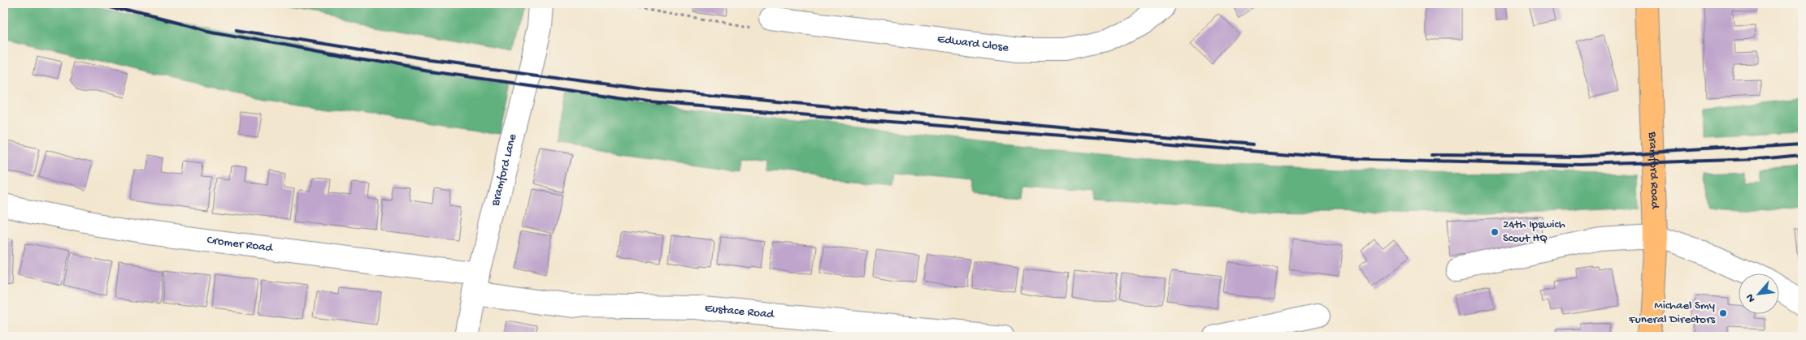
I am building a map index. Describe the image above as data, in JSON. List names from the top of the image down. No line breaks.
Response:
{"streets":{"main road":["Bramford Road"],"street":["Edward Close","Bramford Lane","Cromer Road","Eustace Road"]},"crossings":[["Bramford Lane","Cromer Road"],["Bramford Lane","Eustace Road"],["Cromer Road","Eustace Road"]],"places":["24th Ipswich Scout HQ","Michael Smy Funeral Directors"],"north":"bottom left"}
